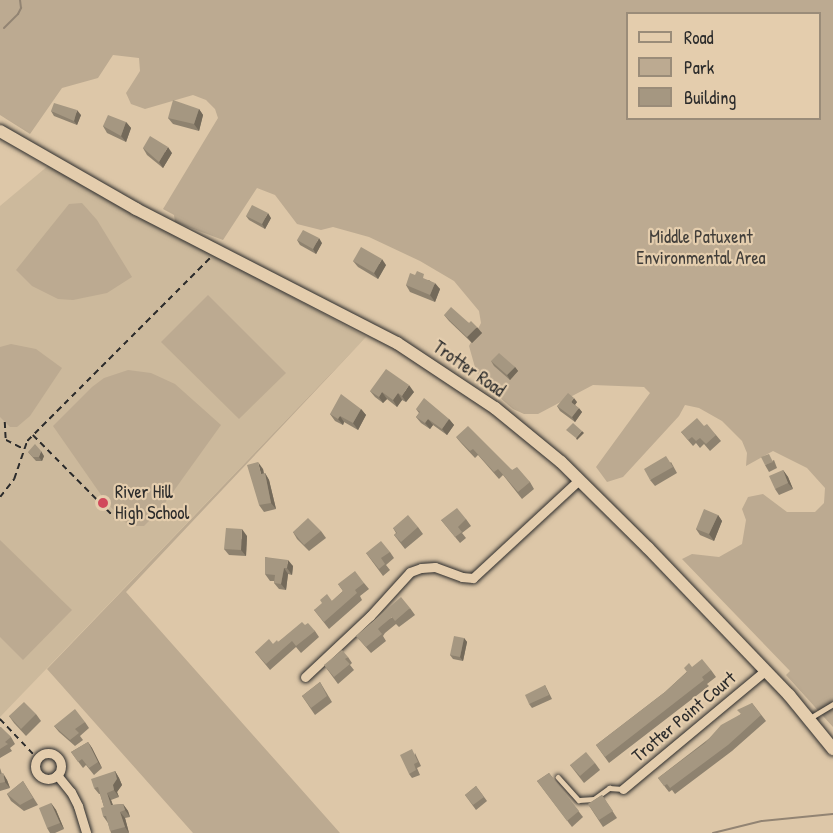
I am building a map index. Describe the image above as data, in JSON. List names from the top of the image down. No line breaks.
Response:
{"streets":{"street":["Trotter Road","Trotter Point Court"]},"crossings":[["Trotter Road","Trotter Point Court"]],"parks":["Middle Patuxent Environmental Area"],"places":["River Hill High School"],"legend":["Road","Park","Building"]}
